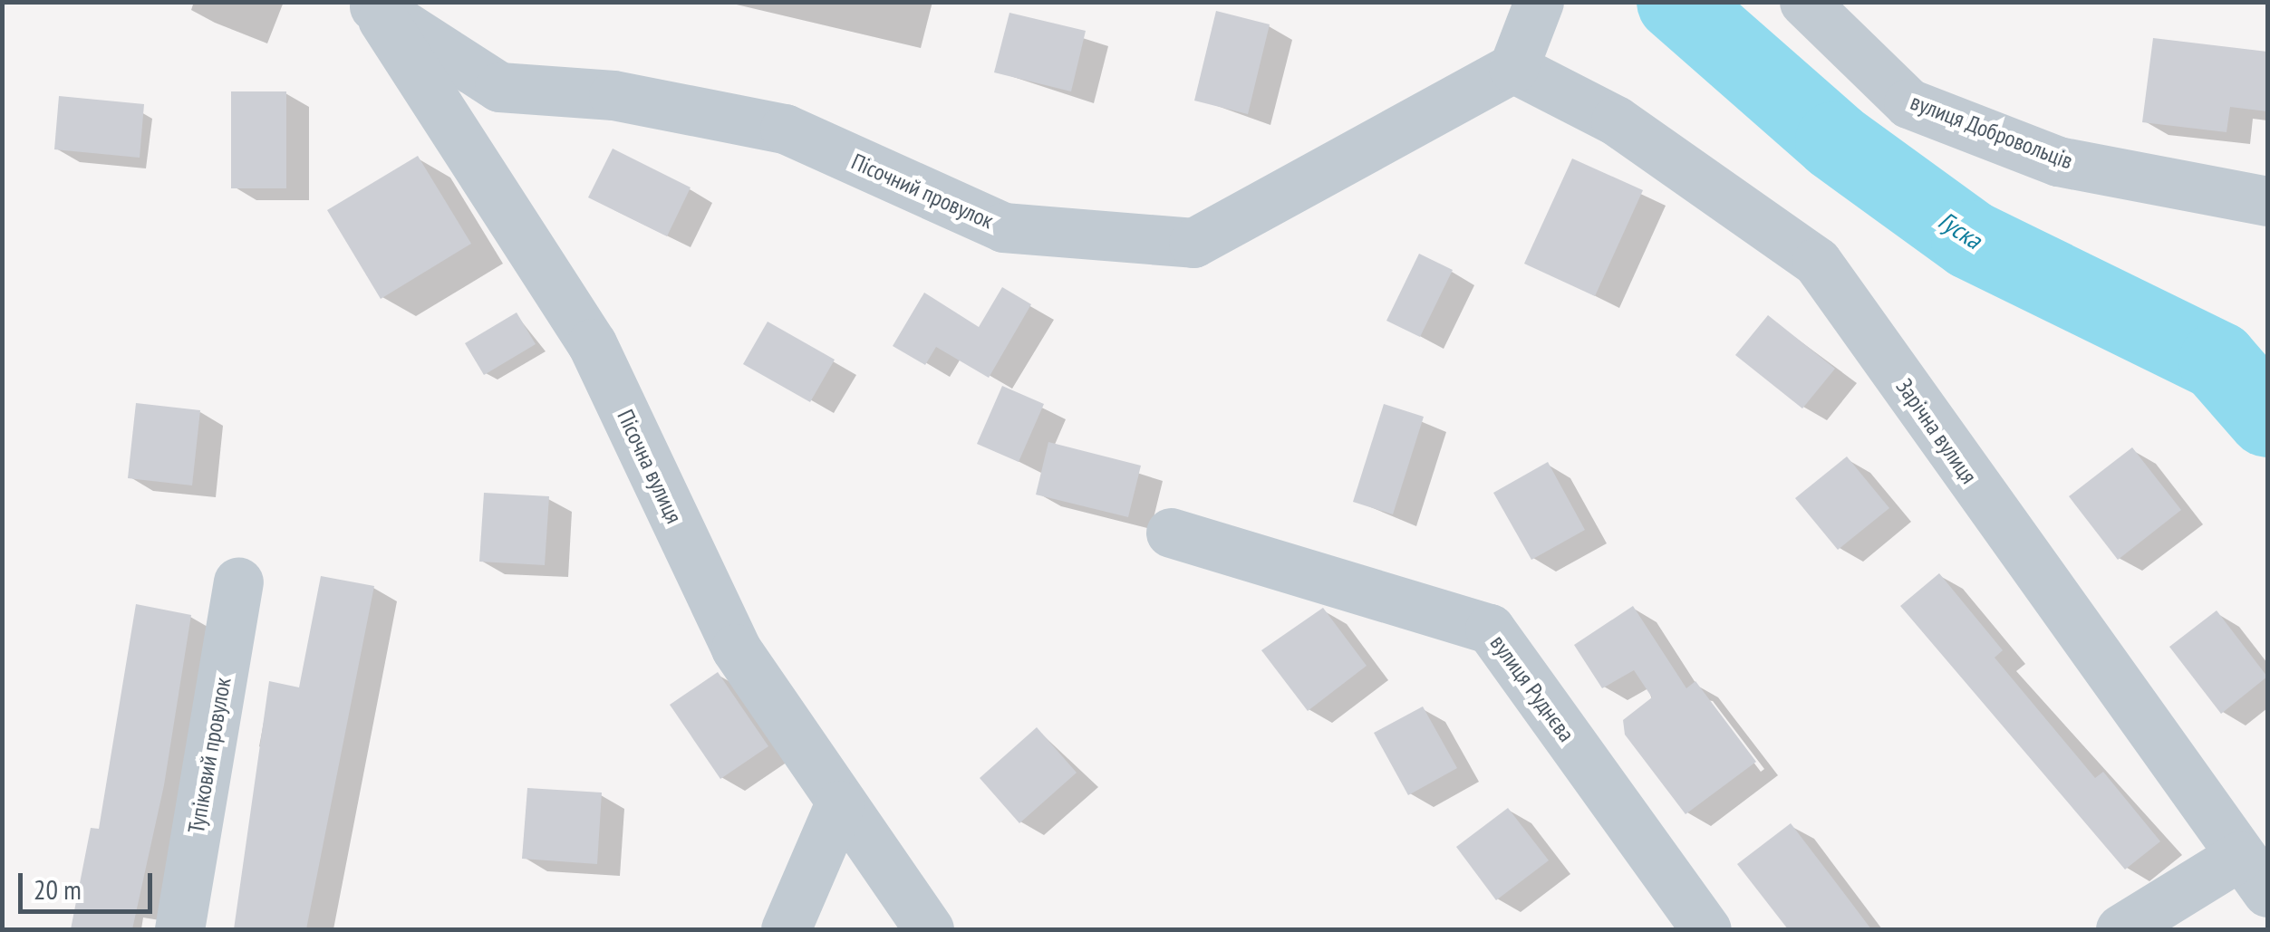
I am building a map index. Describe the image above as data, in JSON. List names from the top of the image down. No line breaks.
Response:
{"streets":{"street":["вулиця Добровольців","Пісочний провулок","Зарічна вулиця","Пісочна вулиця","вулиця Руднєва","Тупіковий провулок"]},"crossings":[["Пісочний провулок","Зарічна вулиця"],["Пісочний провулок","Пісочна вулиця"]],"water":["Гуска"],"scale_bar":"20 m"}
